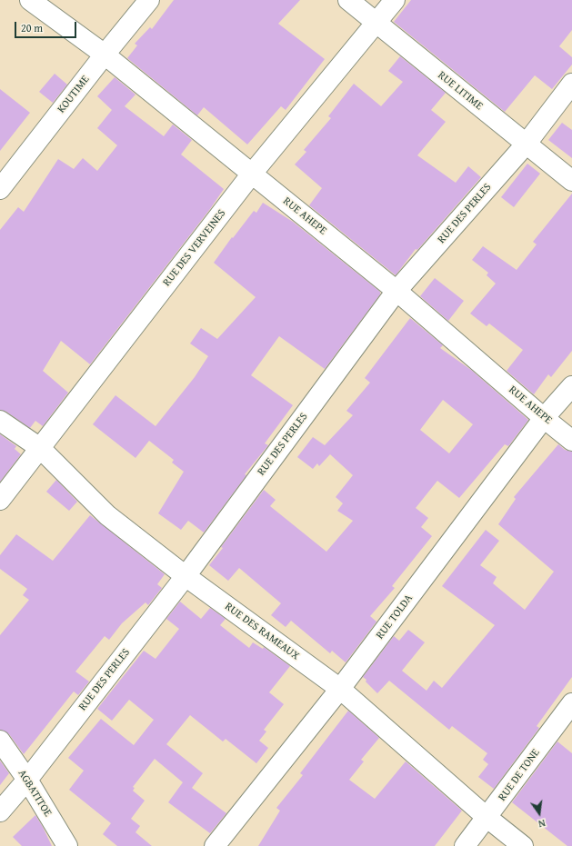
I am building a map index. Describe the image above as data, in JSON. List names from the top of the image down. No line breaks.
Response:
{"streets":{"street":["RUE LITIME","KOUTIME","RUE DES PERLES","RUE AHEPE","RUE DES VERVEINES","RUE TOLDA","RUE DES RAMEAUX","RUE DE TONE","AGBATITOE"]},"crossings":[["RUE LITIME","RUE DES PERLES"],["RUE LITIME","RUE DES VERVEINES"],["KOUTIME","RUE AHEPE"],["RUE DES PERLES","RUE AHEPE"],["RUE DES PERLES","RUE DES RAMEAUX"],["RUE DES PERLES","AGBATITOE"],["RUE AHEPE","RUE DES VERVEINES"],["RUE AHEPE","RUE TOLDA"],["RUE DES VERVEINES","RUE DES RAMEAUX"],["RUE TOLDA","RUE DES RAMEAUX"],["RUE DES RAMEAUX","RUE DE TONE"]],"scale_bar":"20 m","north":"bottom"}
